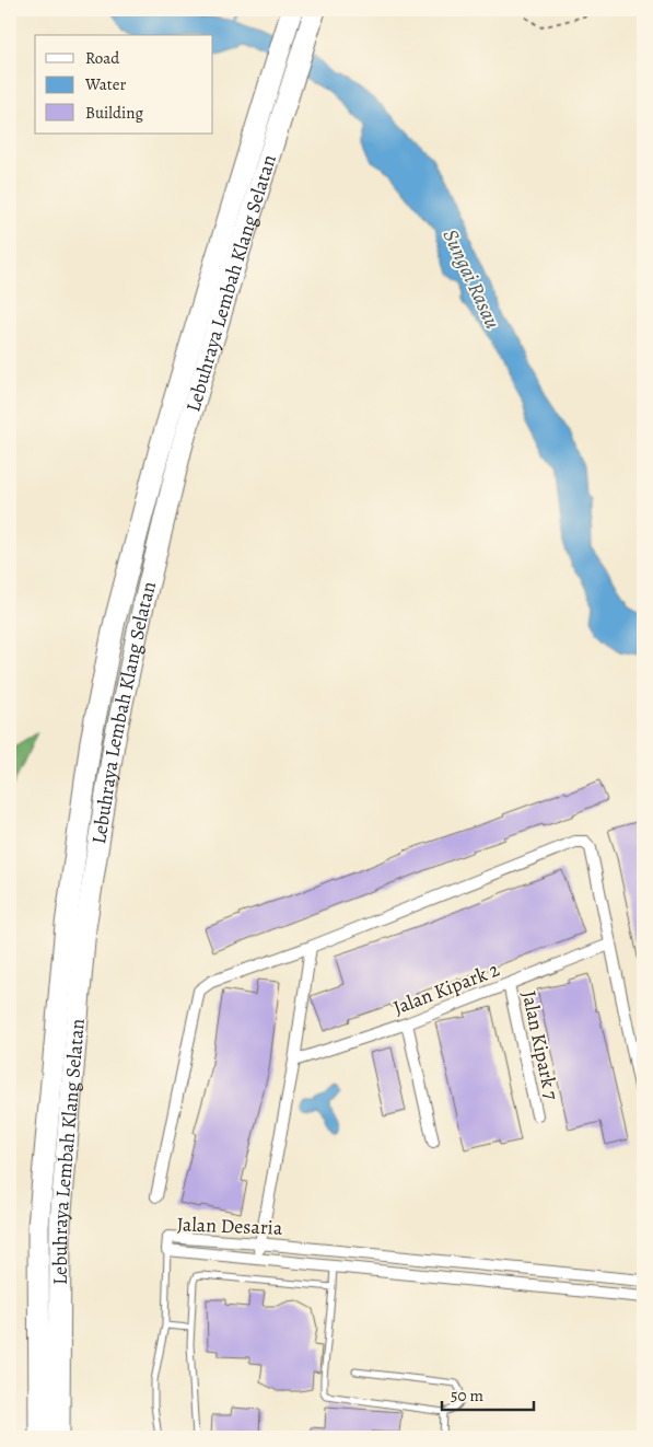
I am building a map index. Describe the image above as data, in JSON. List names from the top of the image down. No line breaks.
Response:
{"streets":{"highway":["Lebuhraya Lembah Klang Selatan"],"street":["Jalan Kipark 2","Jalan Kipark 7","Jalan Desaria"]},"crossings":[["Jalan Kipark 2","Jalan Kipark 7"]],"water":["Sungai Rasau"],"legend":["Road","Water","Building"],"scale_bar":"50 m"}
